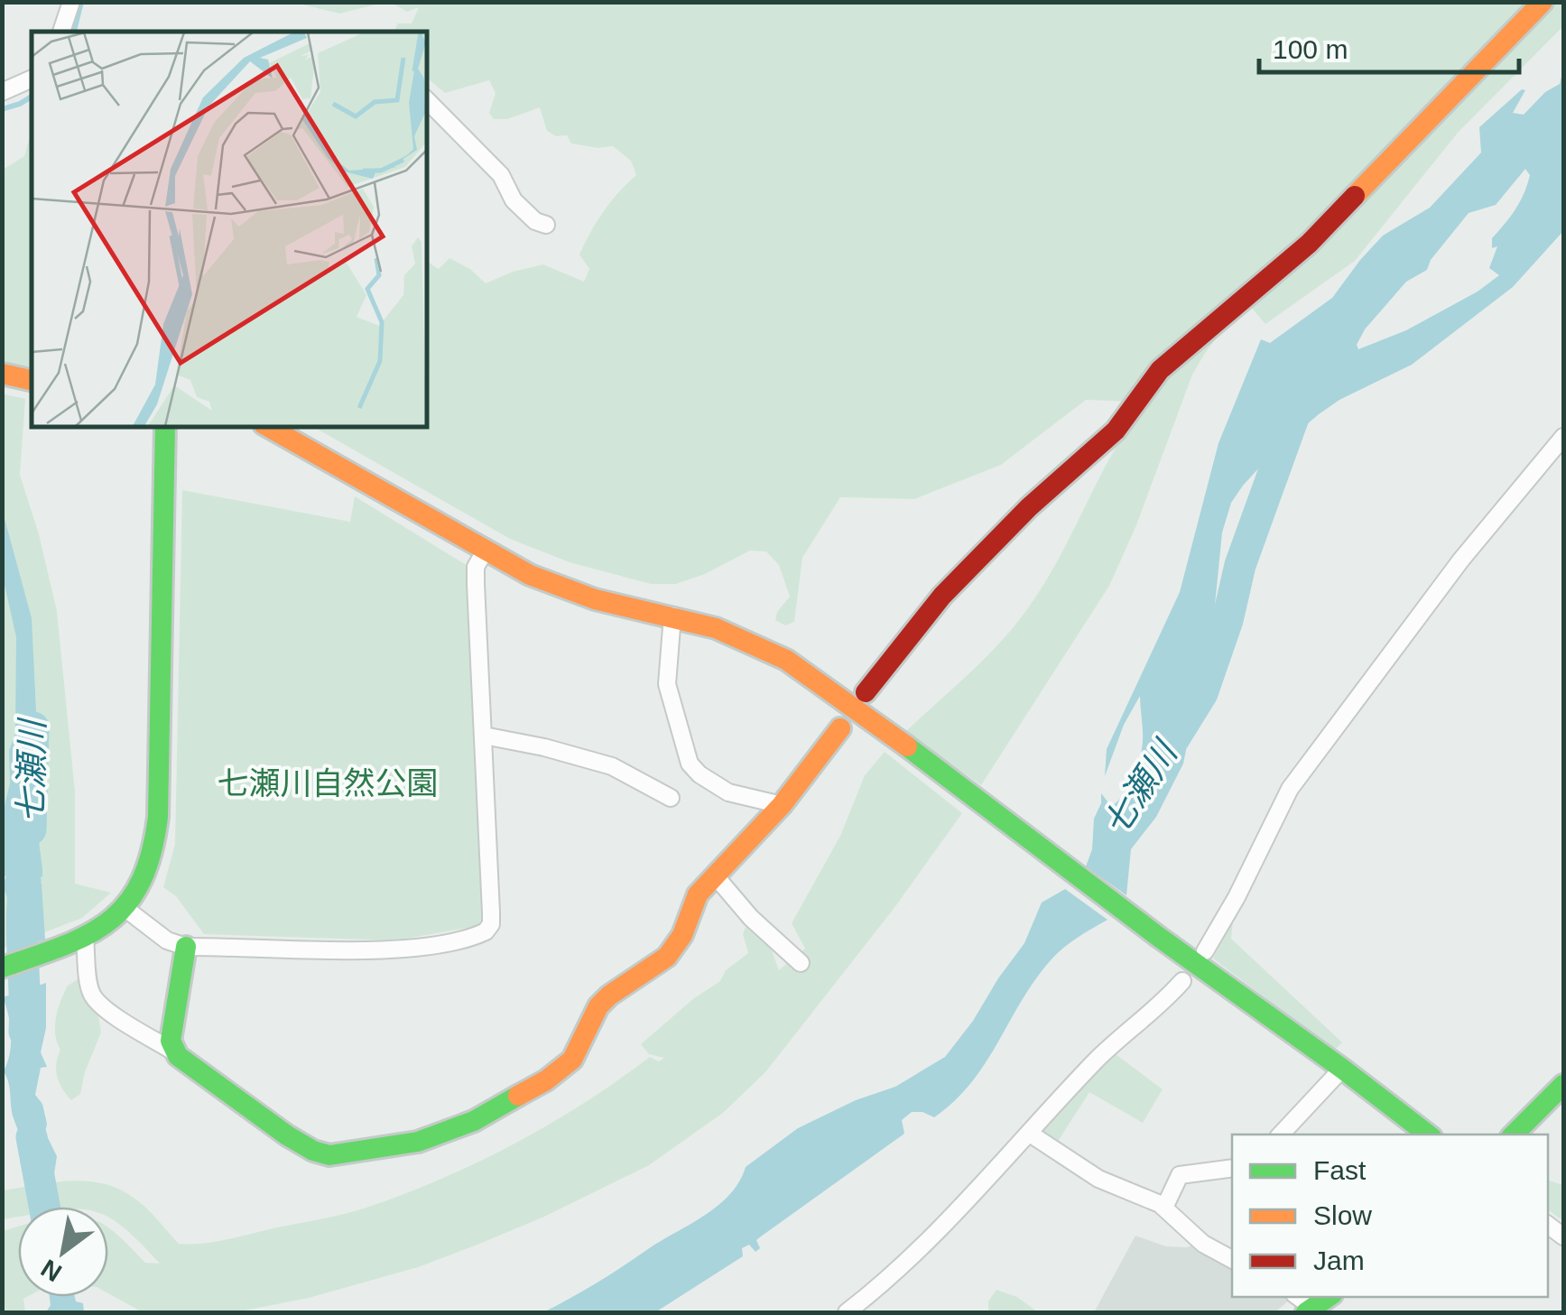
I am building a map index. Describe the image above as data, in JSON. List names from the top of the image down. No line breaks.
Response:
{"water":["七瀬川"],"parks":["七瀬川自然公園"],"legend":["Fast","Slow","Jam"],"scale_bar":"100 m","north":"bottom left"}
